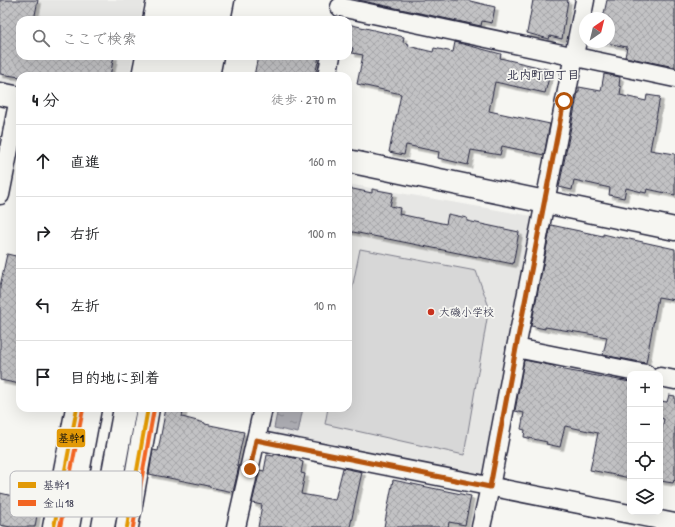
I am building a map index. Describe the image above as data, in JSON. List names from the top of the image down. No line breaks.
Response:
{"districts":["北内町四丁目"],"places":["大磯小学校"],"lines":["transit line 基幹1","transit line 金山18"],"legend":["基幹1","金山18"],"north":"top right","page":{"search":"ここで検索","heading":["4 分","徒歩 · 270 m"],"list":[["直進","160 m"],["右折","100 m"],["左折","10 m"],"目的地に到着"],"map_buttons":["+","−"]}}
